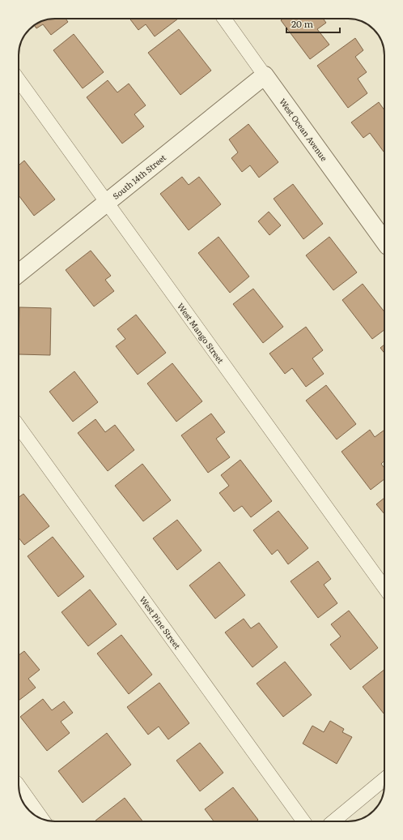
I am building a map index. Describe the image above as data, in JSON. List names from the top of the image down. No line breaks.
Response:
{"streets":{"street":["West Ocean Avenue","South 14th Street","West Mango Street","West Pine Street"]},"crossings":[["West Ocean Avenue","South 14th Street"],["South 14th Street","West Mango Street"]],"scale_bar":"20 m"}
